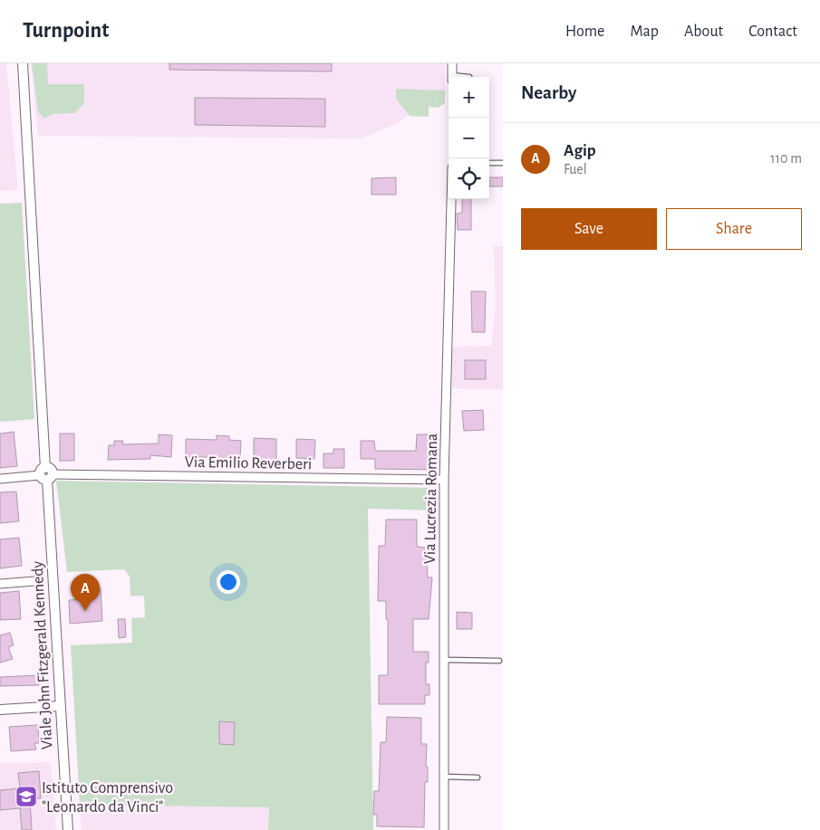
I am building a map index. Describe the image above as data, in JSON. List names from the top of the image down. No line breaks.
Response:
{"streets":{"street":["Via Emilio Reverberi","Via Lucrezia Romana","Viale John Fitzgerald Kennedy"]},"crossings":[["Via Emilio Reverberi","Via Lucrezia Romana"],["Via Emilio Reverberi","Viale John Fitzgerald Kennedy"]],"places":{"school or university":["Istituto Comprensivo \"Leonardo da Vinci\""]},"page":{"header":"Turnpoint","nav":["Home","Map","About","Contact"],"heading":"Nearby","map_buttons":["+","−"],"list":[{"mark":"A","name":"Agip","note":"Fuel","value":"110 m"}],"buttons":["Save","Share"],"pins":"A"}}
